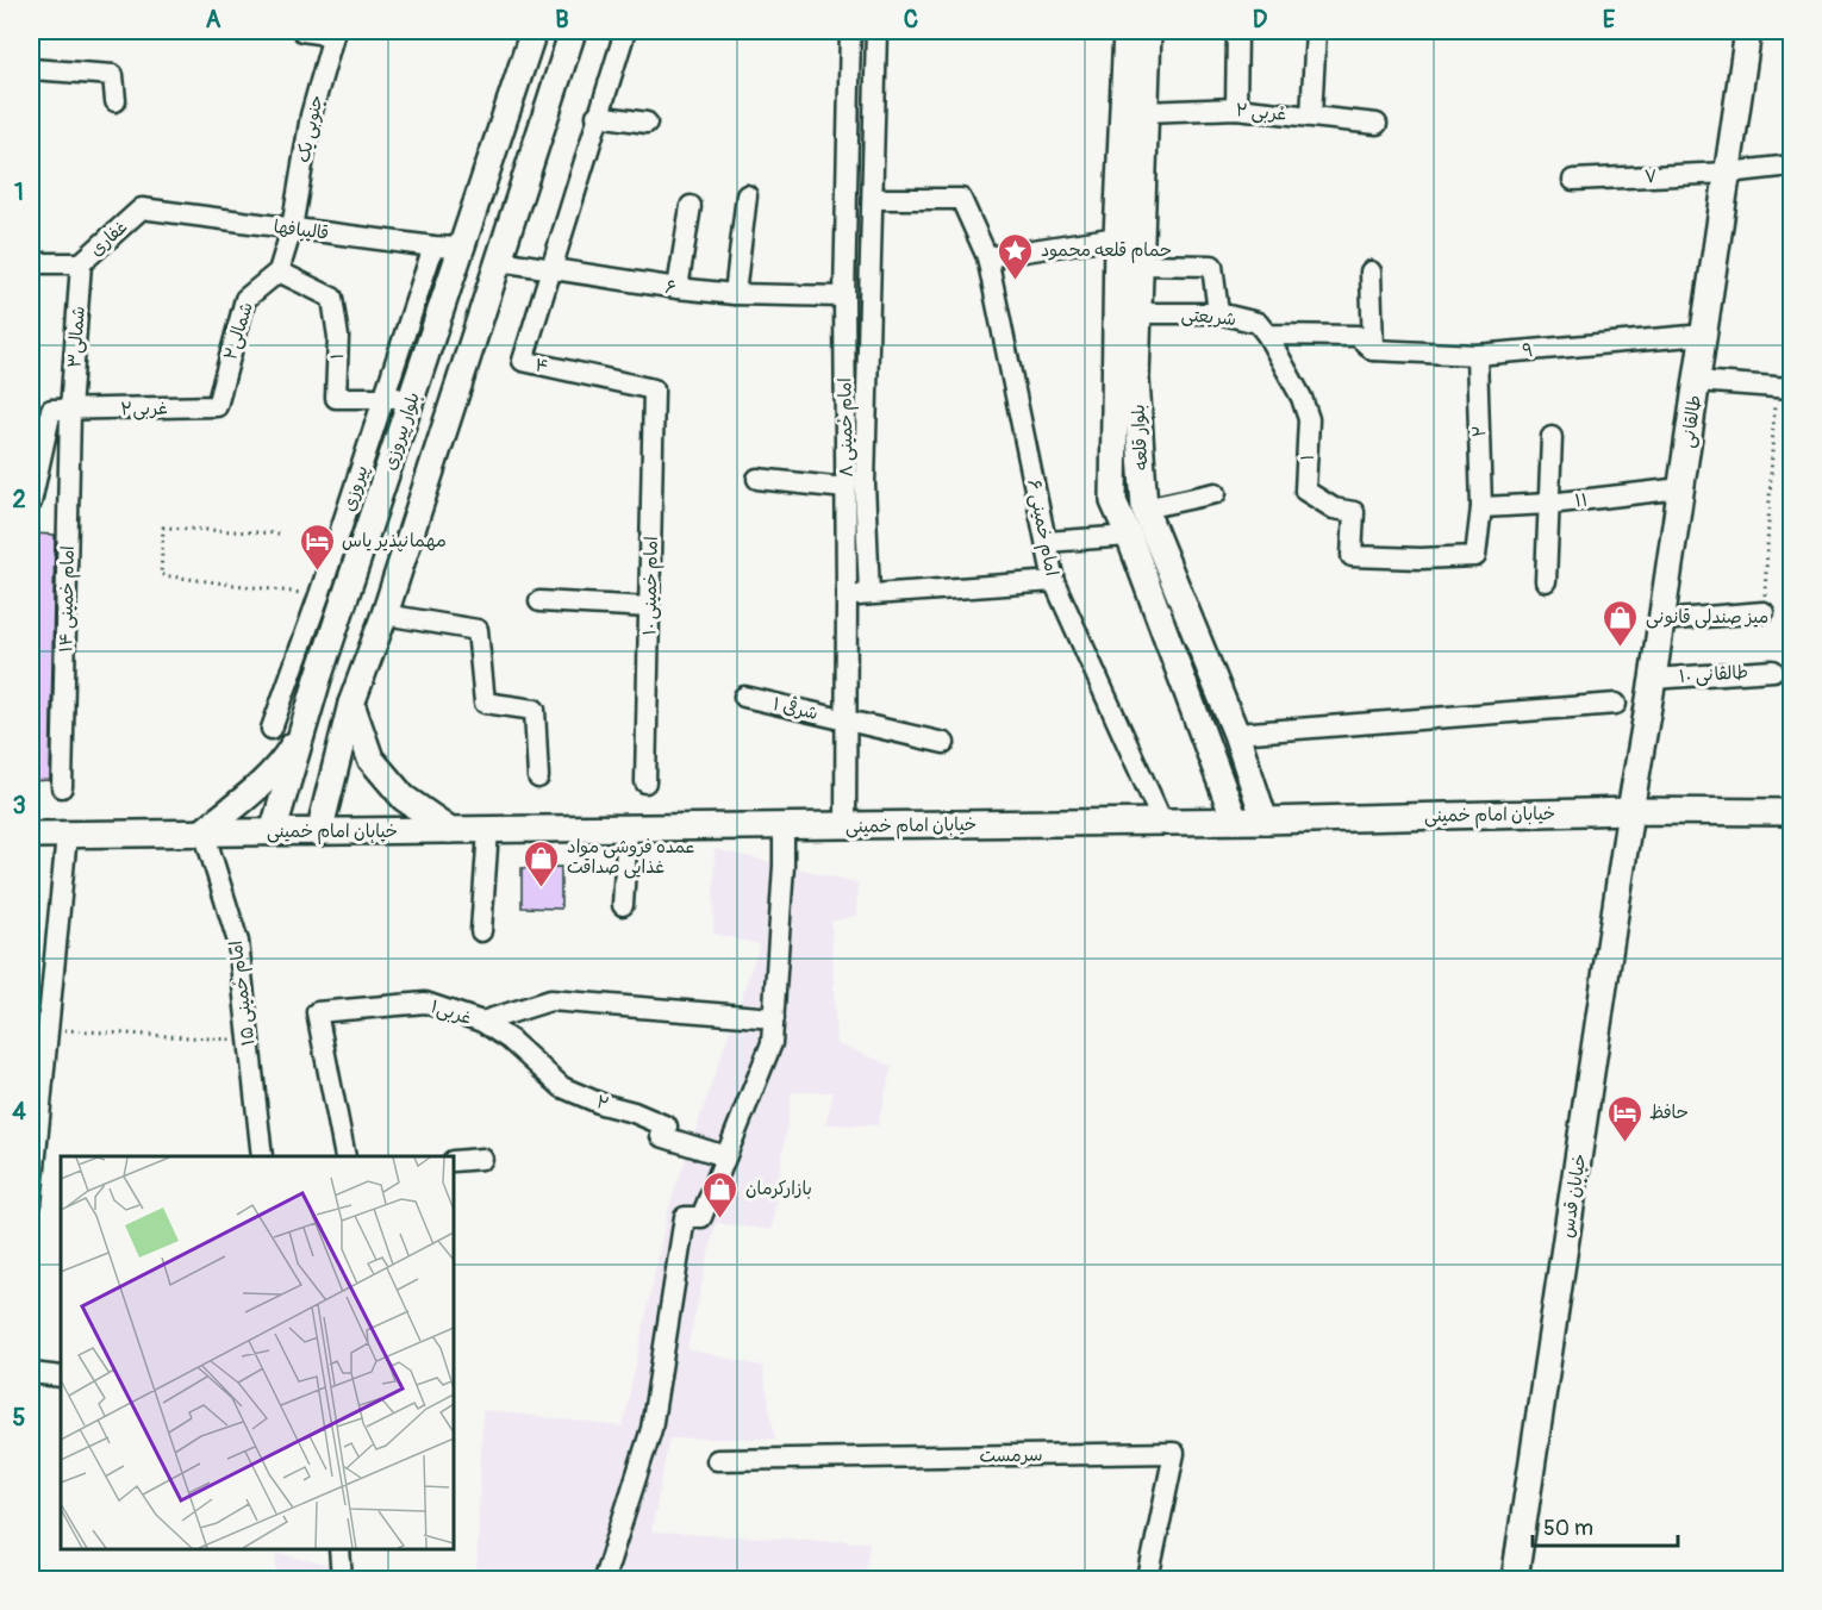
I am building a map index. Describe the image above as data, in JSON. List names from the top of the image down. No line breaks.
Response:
{"streets":{"main road":["طالقانی","بلوار پیروزی","بلوار قلعه","خیابان امام خمینی","خیابان قدس"],"street":["۲ غربی","جنوبی یک","۷","قالیبافها","غفاری","۶","شریعتی","شمالی۲","شمالی۳","۹","۱","۴","غربی۲","امام خمینی ۸","۲","پیروزی","۱۱","امام خمینی ۶","امام خمینی ۱۰","امام خمینی ۱۴","طالقانی ۱۰","۱ شرقی","امام خمینی ۱۵","غربی۱","سرمست"]},"crossings":[["۲ غربی","بلوار قلعه"],["جنوبی یک","قالیبافها"],["۷","طالقانی"],["قالیبافها","غفاری"],["قالیبافها","بلوار پیروزی"],["قالیبافها","پیروزی"],["غفاری","شمالی۳"],["۶","۴"],["۶","امام خمینی ۸"],["شریعتی","۹"],["شریعتی","۱"],["شریعتی","بلوار قلعه"],["شمالی۲","۱"],["شمالی۲","غربی۲"],["شمالی۳","غربی۲"],["شمالی۳","امام خمینی ۱۴"],["۹","طالقانی"],["۹","۲"],["۱","بلوار پیروزی"],["۱","۲"],["۱","پیروزی"],["۴","امام خمینی ۱۰"],["غربی۲","امام خمینی ۱۴"],["طالقانی","۱۱"],["طالقانی","طالقانی ۱۰"],["طالقانی","خیابان امام خمینی"],["طالقانی","خیابان قدس"],["امام خمینی ۸","۱ شرقی"],["امام خمینی ۸","خیابان امام خمینی"],["بلوار پیروزی","خیابان امام خمینی"],["۲","۱۱"],["۲","غربی۱"],["بلوار قلعه","خیابان امام خمینی"],["امام خمینی ۶","خیابان امام خمینی"],["خیابان امام خمینی","امام خمینی ۱۵"],["خیابان امام خمینی","خیابان قدس"]],"places":{"place":["حمام قلعه محمود"],"hotel":["مهمانپذیر یاس","حافظ"],"shop":["میز صندلی قانونی","عمده فروشی مواد غذایی صداقت","بازارکرمان"]},"scale_bar":"50 m","grid":{"columns":["A","B","C","D","E"],"rows":["1","2","3","4","5"]}}
